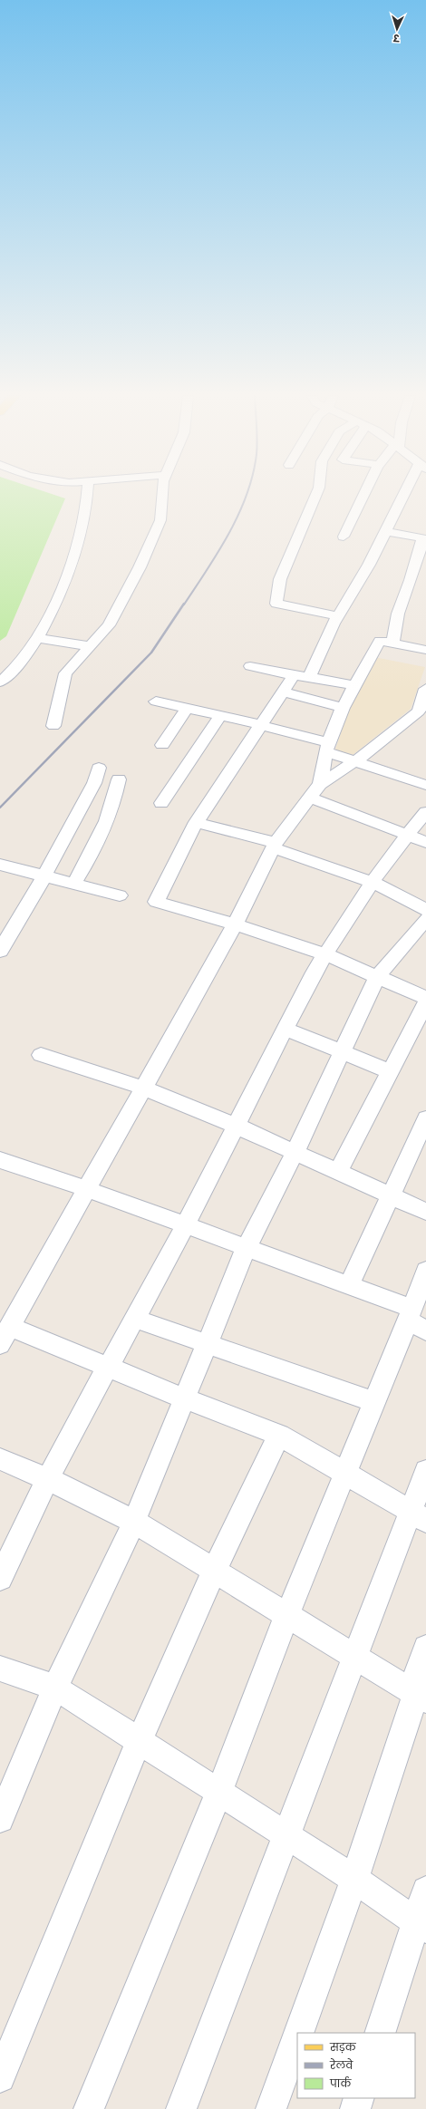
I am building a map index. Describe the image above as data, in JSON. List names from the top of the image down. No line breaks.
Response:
{"legend":["सड़क","रेलवे","पार्क"],"north":"bottom"}
